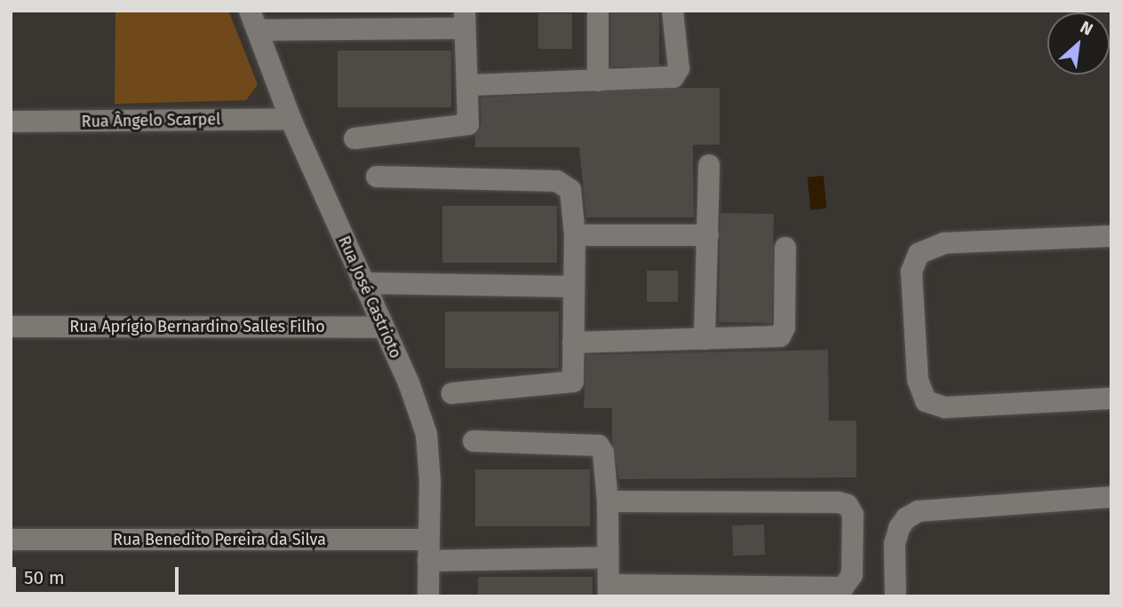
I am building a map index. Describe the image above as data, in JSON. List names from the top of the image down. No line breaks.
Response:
{"streets":{"street":["Rua Ângelo Scarpel","Rua José Castrioto","Rua Aprígio Bernardino Salles Filho","Rua Benedito Pereira da Silva"]},"crossings":[["Rua Ângelo Scarpel","Rua José Castrioto"],["Rua José Castrioto","Rua Aprígio Bernardino Salles Filho"],["Rua José Castrioto","Rua Benedito Pereira da Silva"]],"scale_bar":"50 m","north":"top right"}
